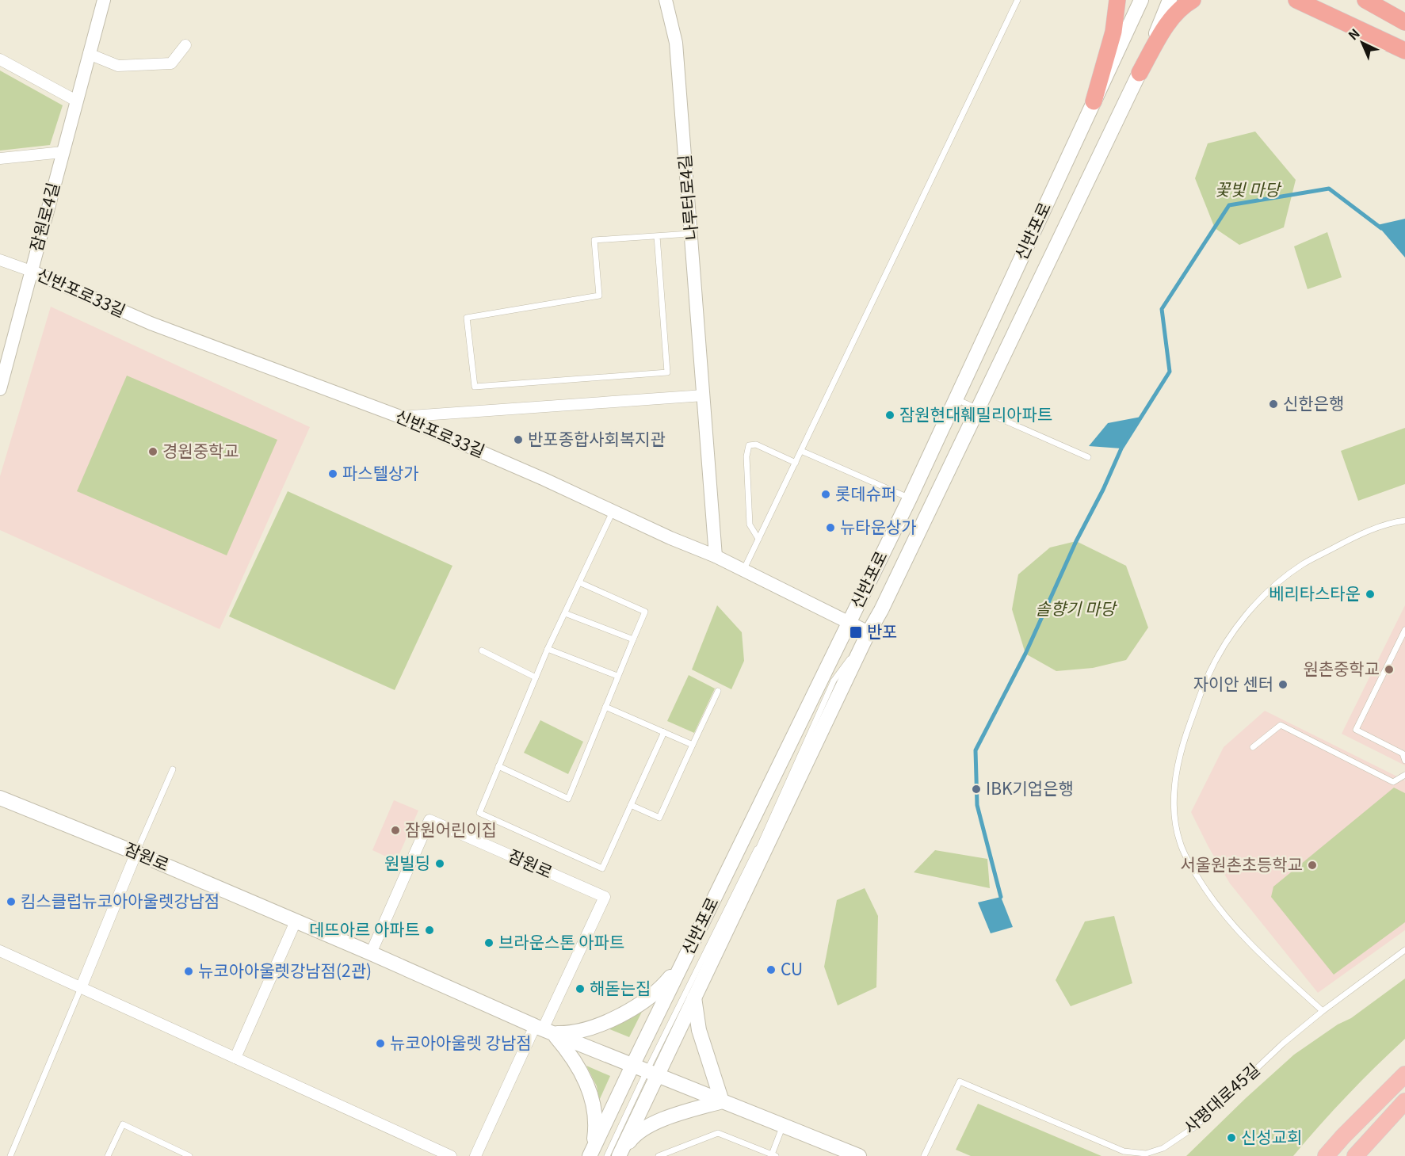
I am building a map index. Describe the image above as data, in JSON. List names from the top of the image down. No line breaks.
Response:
{"streets":{"main road":["신반포로","잠원로"],"street":["나루터로4길","잠원로4길","신반포로33길"],"lane":["사평대로45길"]},"crossings":[["나루터로4길","신반포로33길"],["잠원로4길","신반포로33길"],["신반포로","신반포로33길"],["신반포로","잠원로"]],"parks":["꽃빛 마당","솔향기 마당"],"places":{"other":["신한은행","잠원현대훼밀리아파트","반포종합사회복지관","경원중학교","파스텔상가","롯데슈퍼","뉴타운상가","베리타스타운","원촌중학교","자이안 센터","IBK기업은행","잠원어린이집","원빌딩","서울원촌초등학교","킴스클럽뉴코아아울렛강남점","데뜨아르 아파트","브라운스톤 아파트","CU","뉴코아아울렛강남점(2관)","해돋는집","뉴코아아울렛 강남점","신성교회"],"transit":["반포"]},"north":"top left"}
